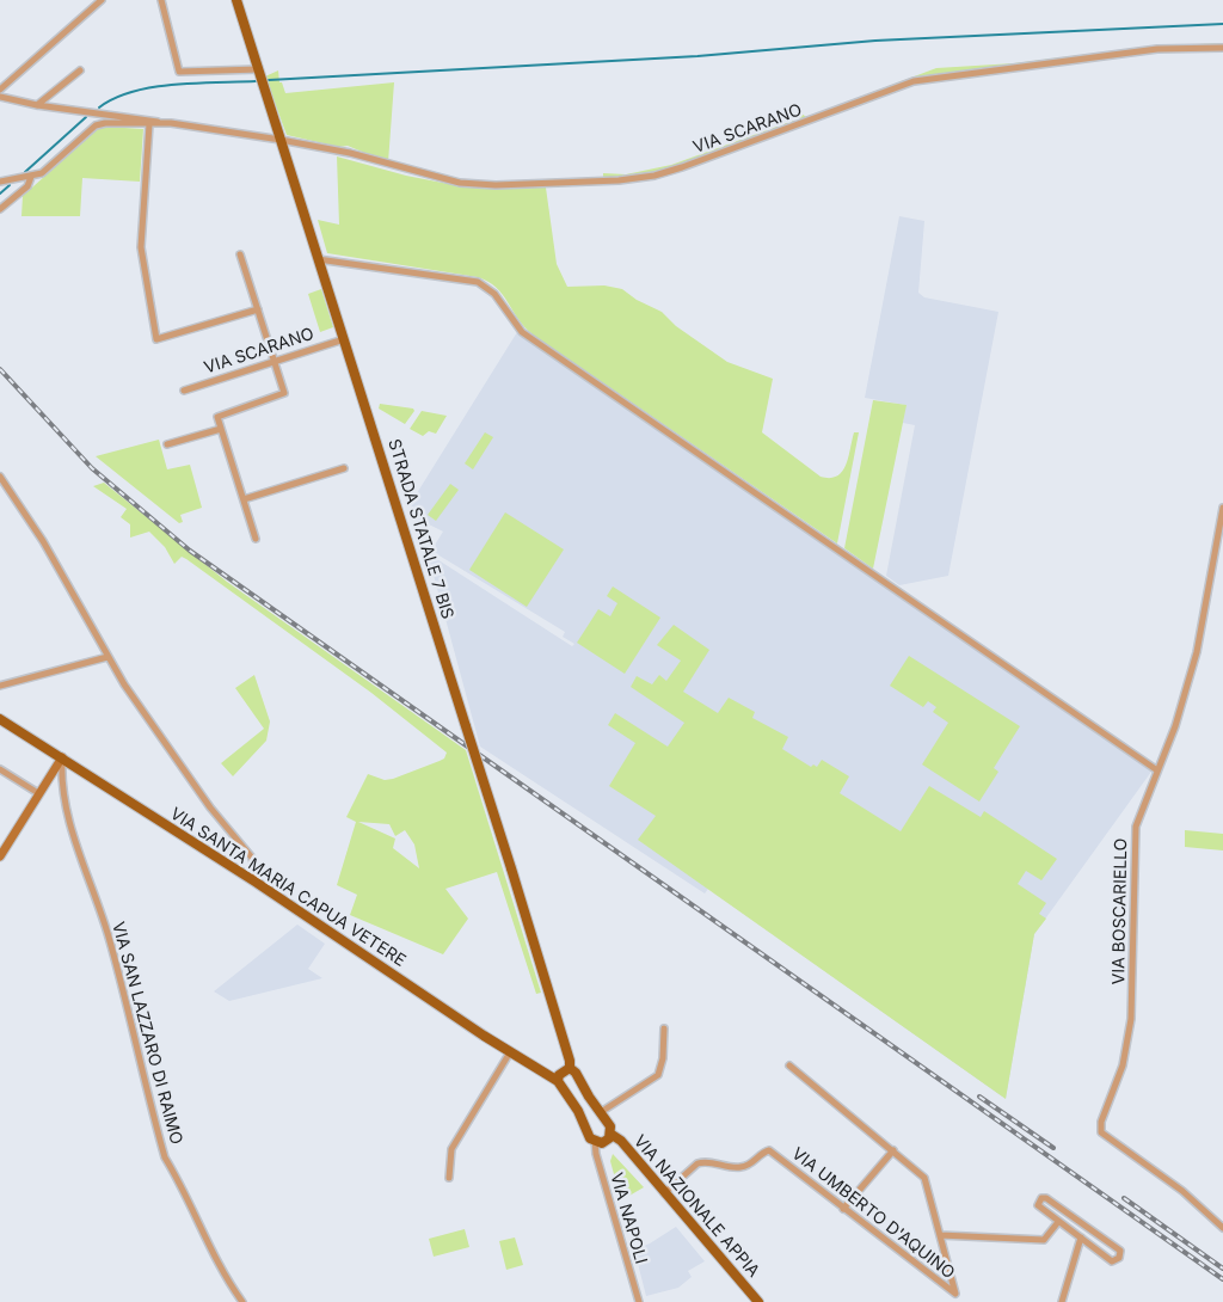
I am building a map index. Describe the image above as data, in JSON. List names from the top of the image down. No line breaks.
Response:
{"streets":{"main road":["STRADA STATALE 7 BIS","VIA SANTA MARIA CAPUA VETERE","VIA NAZIONALE APPIA"],"street":["VIA SCARANO","VIA BOSCARIELLO","VIA SAN LAZZARO DI RAIMO","VIA UMBERTO D'AQUINO","VIA NAPOLI"]},"crossings":[["VIA SCARANO","STRADA STATALE 7 BIS"],["STRADA STATALE 7 BIS","VIA NAZIONALE APPIA"],["VIA SANTA MARIA CAPUA VETERE","VIA SAN LAZZARO DI RAIMO"],["VIA NAZIONALE APPIA","VIA UMBERTO D'AQUINO"],["VIA NAZIONALE APPIA","VIA NAPOLI"]]}
